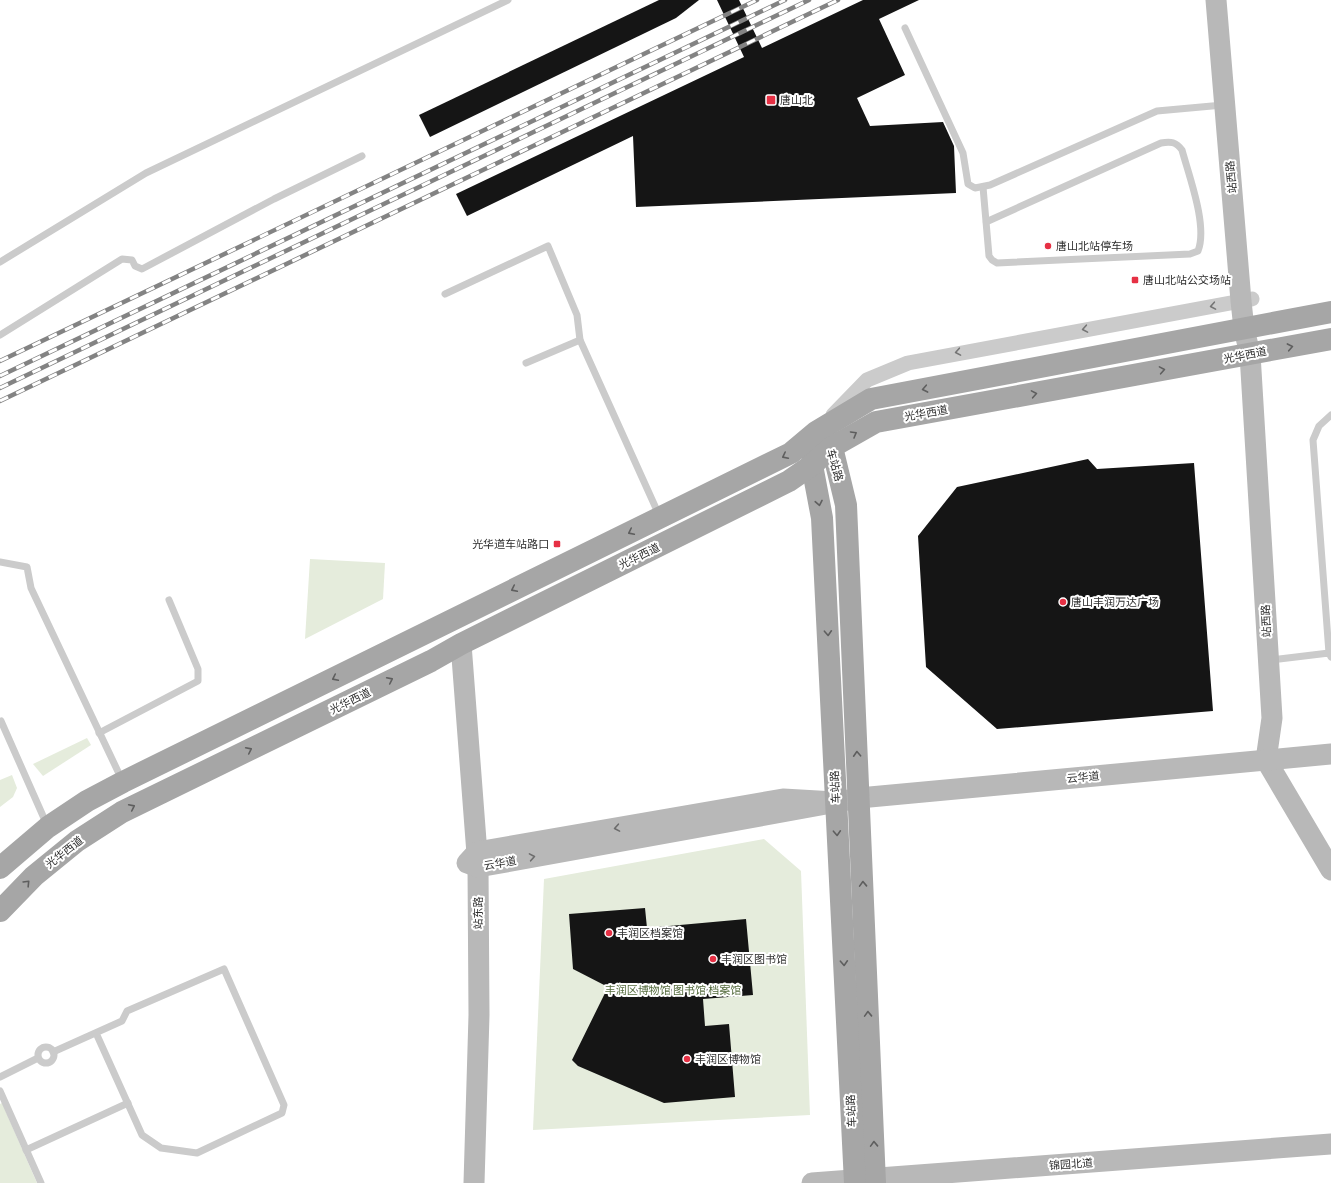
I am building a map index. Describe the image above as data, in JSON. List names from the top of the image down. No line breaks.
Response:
{"streets":{"main road":["光华西道","车站路"],"street":["站西路","云华道","站东路","锦园北道"]},"crossings":[["站西路","光华西道"],["站西路","云华道"],["光华西道","车站路"],["光华西道","站东路"],["车站路","云华道"],["车站路","锦园北道"],["云华道","站东路"]],"parks":["丰润区博物馆 图书馆 档案馆"],"places":{"transit":["唐山北","唐山北站公交场站","光华道车站路口"],"other":["唐山北站停车场","唐山丰润万达广场","丰润区档案馆","丰润区图书馆","丰润区博物馆"]}}
